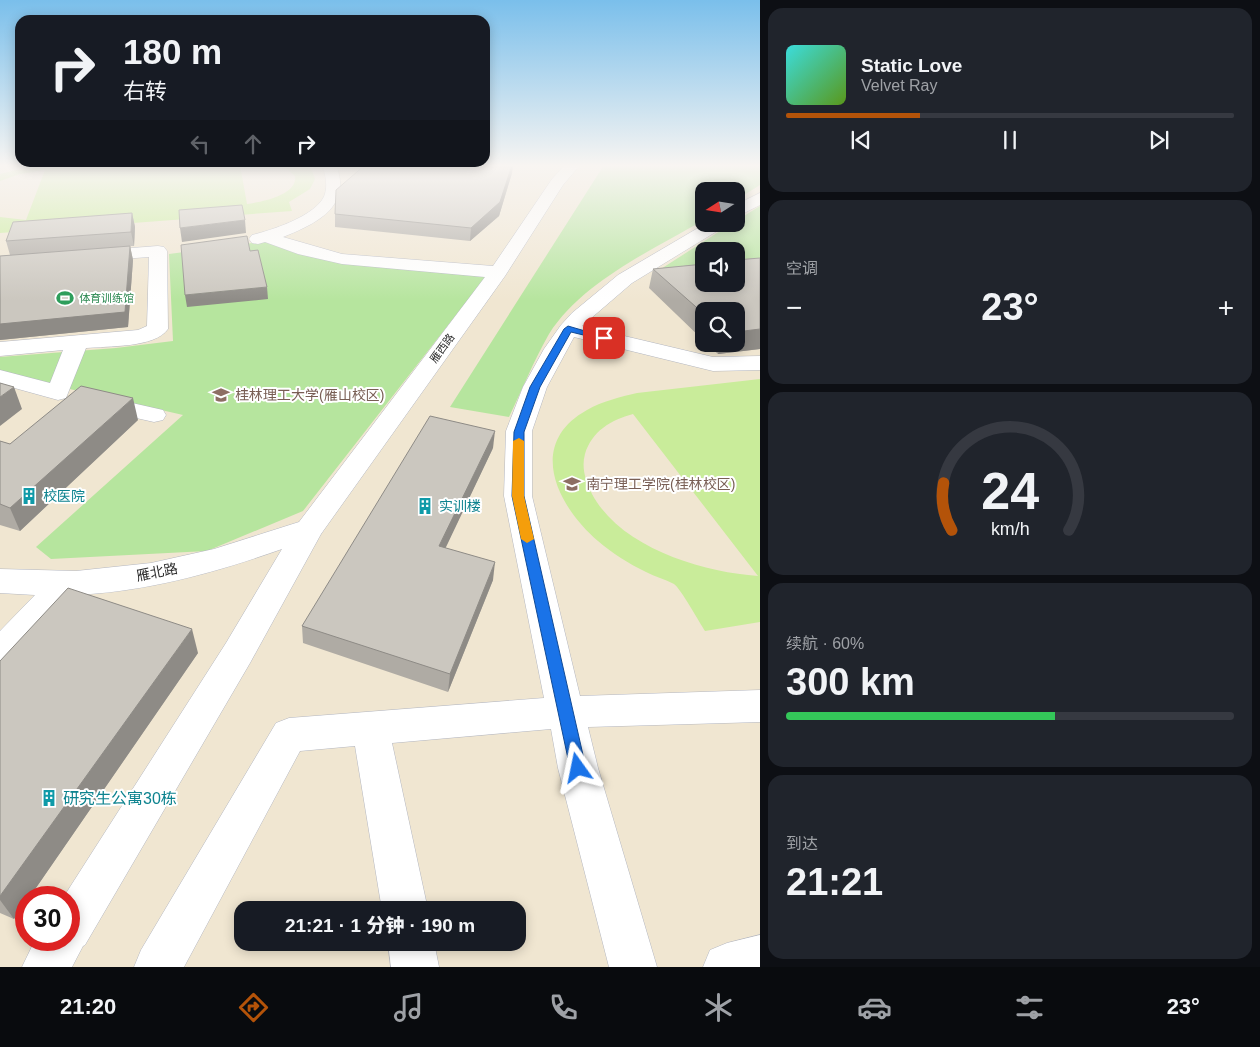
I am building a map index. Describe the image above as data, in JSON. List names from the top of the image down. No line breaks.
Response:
{"streets":{"street":["雁西路","雁北路"]},"crossings":[["雁西路","雁北路"]],"places":{"sports":["体育训练馆"],"school or university":["桂林理工大学(雁山校区)","南宁理工学院(桂林校区)"],"building":["校医院","实训楼","研究生公寓30栋"]},"north":"left","page":{"turn":["180 m","右转"],"song":["Static Love","Velvet Ray"],"tile":["空调",["续航 · 60%","300 km"],["到达","21:21"]],"heat":["−","23°","+"],"limit":"30","trip":"21:21 · 1 分钟 · 190 m","tabs":["21:20","23°"],"gauge":["24","km/h"]}}
